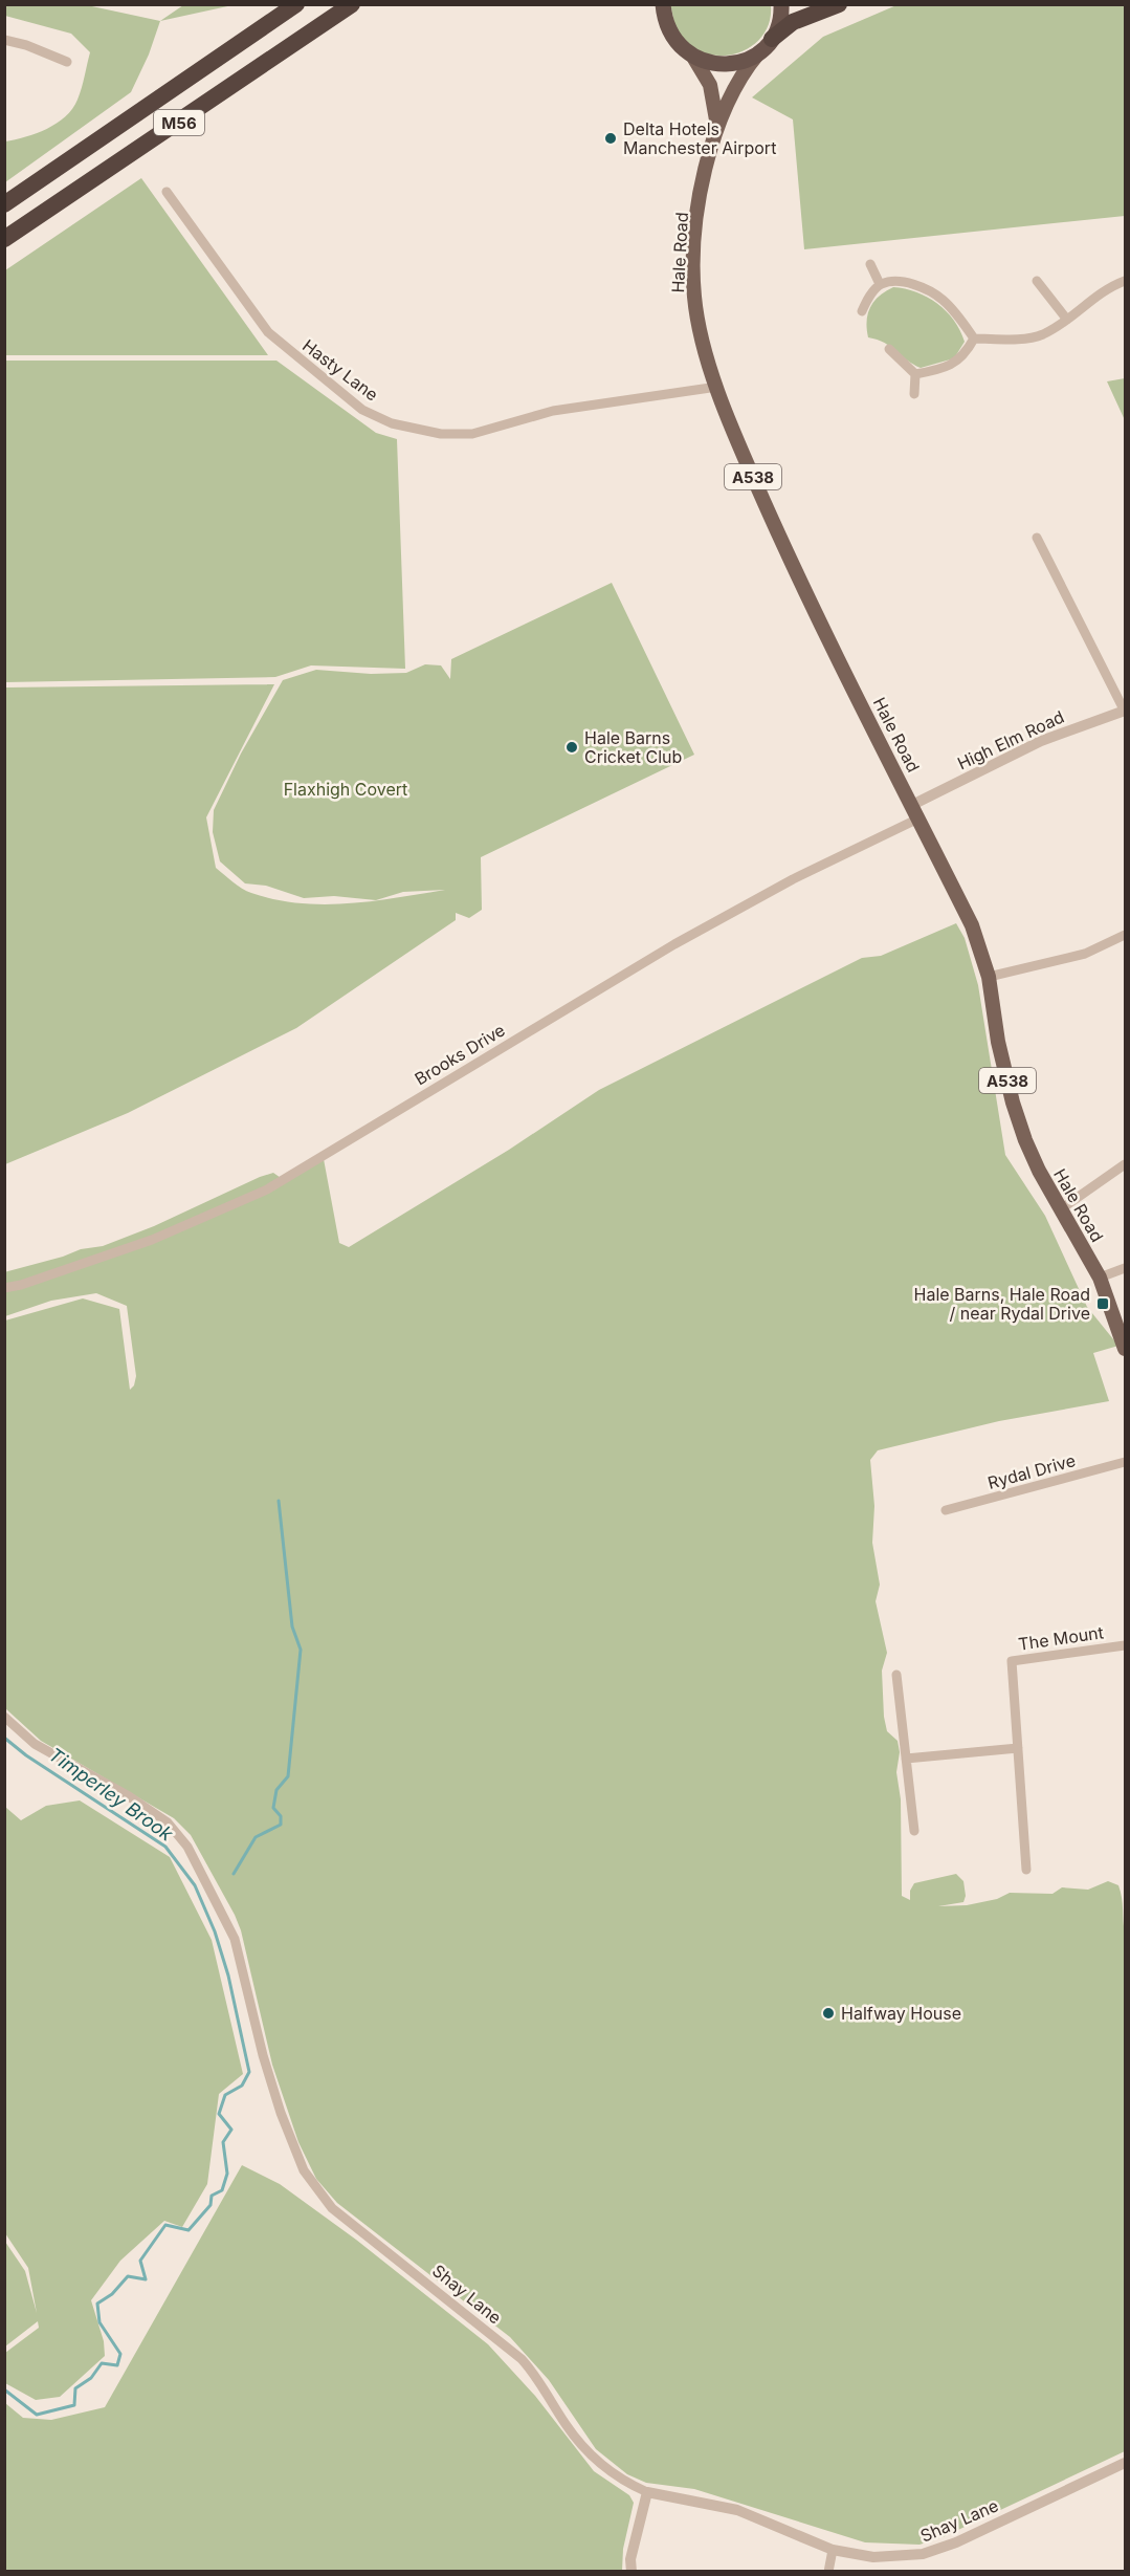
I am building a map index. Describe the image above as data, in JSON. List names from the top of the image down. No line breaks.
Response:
{"streets":{"highway":["M56","A538"],"main road":["Hale Road"],"street":["Hasty Lane","High Elm Road","Brooks Drive","Rydal Drive","The Mount","Shay Lane"]},"crossings":[["Hale Road","Hasty Lane"],["Hale Road","A538"],["Hale Road","High Elm Road"],["Hale Road","Brooks Drive"]],"water":["Timperley Brook"],"parks":["Flaxhigh Covert"],"places":{"other":["Delta Hotels Manchester Airport","Hale Barns Cricket Club","Halfway House"],"transit":["Hale Barns, Hale Road / near Rydal Drive"]}}
